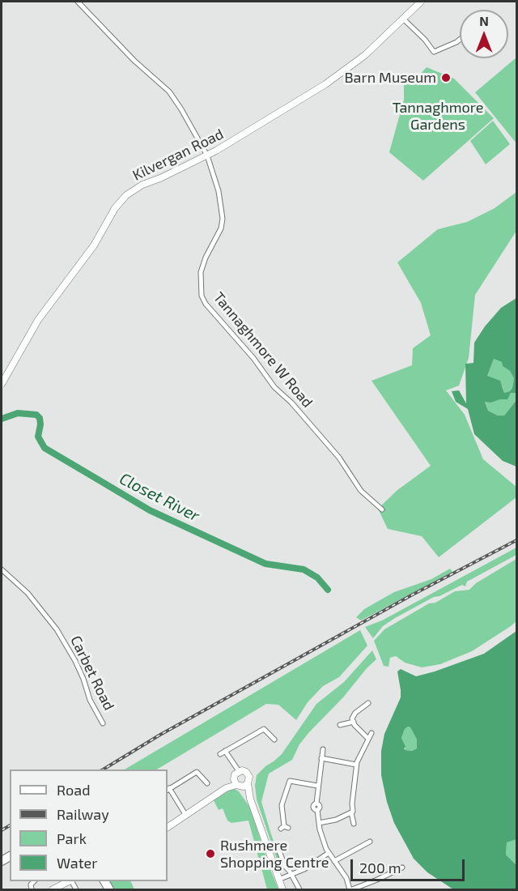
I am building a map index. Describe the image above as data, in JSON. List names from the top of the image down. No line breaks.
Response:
{"streets":{"street":["Kilvergan Road","Tannaghmore W Road","Carbet Road"]},"crossings":[["Kilvergan Road","Tannaghmore W Road"]],"water":["Closet River"],"parks":["Tannaghmore Gardens"],"places":["Barn Museum","Rushmere Shopping Centre"],"legend":["Road","Railway","Park","Water"],"scale_bar":"200 m","north":"top"}
